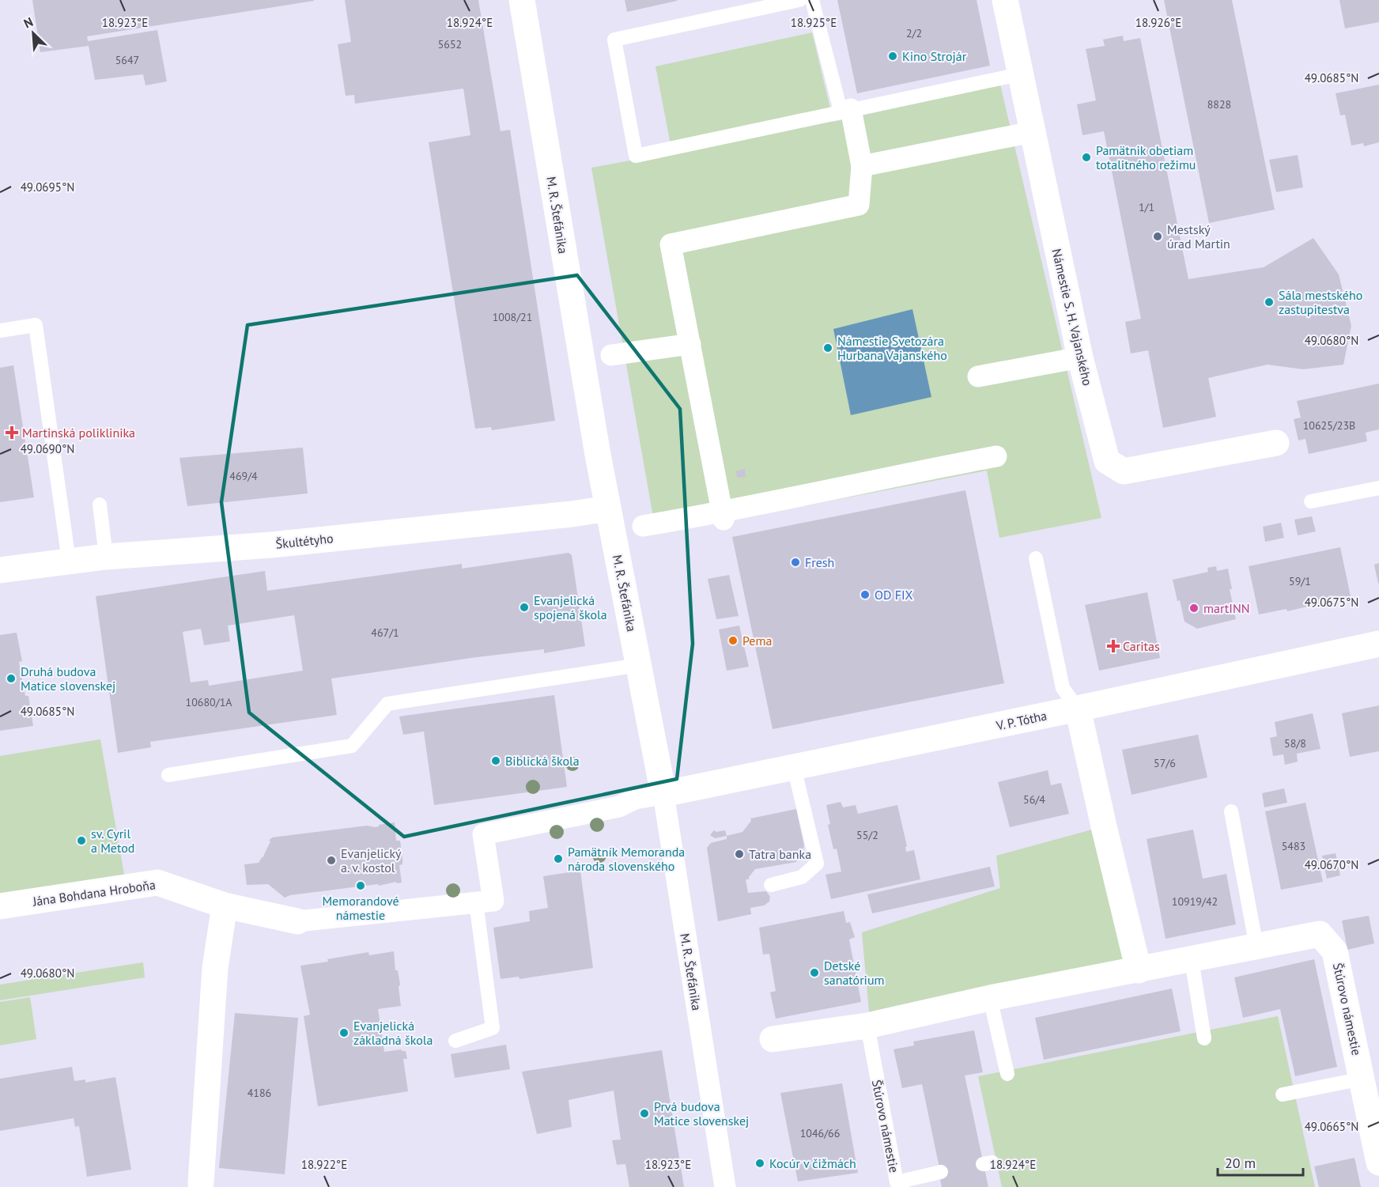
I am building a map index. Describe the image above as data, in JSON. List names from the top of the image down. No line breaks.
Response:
{"streets":{"street":["M. R. Štefánika","Námestie S. H. Vajanského","Škultétyho","V. P. Tótha","Jána Bohdana Hroboňa","Štúrovo námestie"]},"crossings":[["M. R. Štefánika","Škultétyho"],["M. R. Štefánika","V. P. Tótha"]],"places":{"other":["Kino Strojár","Pamätnik obetiam totalitného režimu","Mestský úrad Martin","Sála mestského zastupitestva","Námestie Svetozára Hurbana Vajanského","Fresh","OD FIX","Evanjelická spojená škola","martINN","Pema","Druhá budova Matice slovenskej","Biblická škola","sv. Cyril a Metod","Tatra banka","Pamätník Memoranda národa slovenského","Evanjelický a. v. kostol","Memorandové námestie","Detské sanatórium","Evanjelická základná škola","Prvá budova Matice slovenskej","Kocúr v čižmách"],"health":["Martinská poliklinika","Caritas"]},"house_numbers":["2/2","5652","5647","8828","1/1","1008/21","10625/23B","469/4","59/1","467/1","10680/1A","58/8","57/6","56/4","55/2","5483","10919/42","4186","1046/66"],"scale_bar":"20 m","north":"top left","coordinates":["18.923°E","18.924°E","18.925°E","18.926°E","49.0685°N","49.0695°N","49.0680°N","49.0690°N","49.0675°N","49.0670°N","49.0665°N","18.922°E"]}
